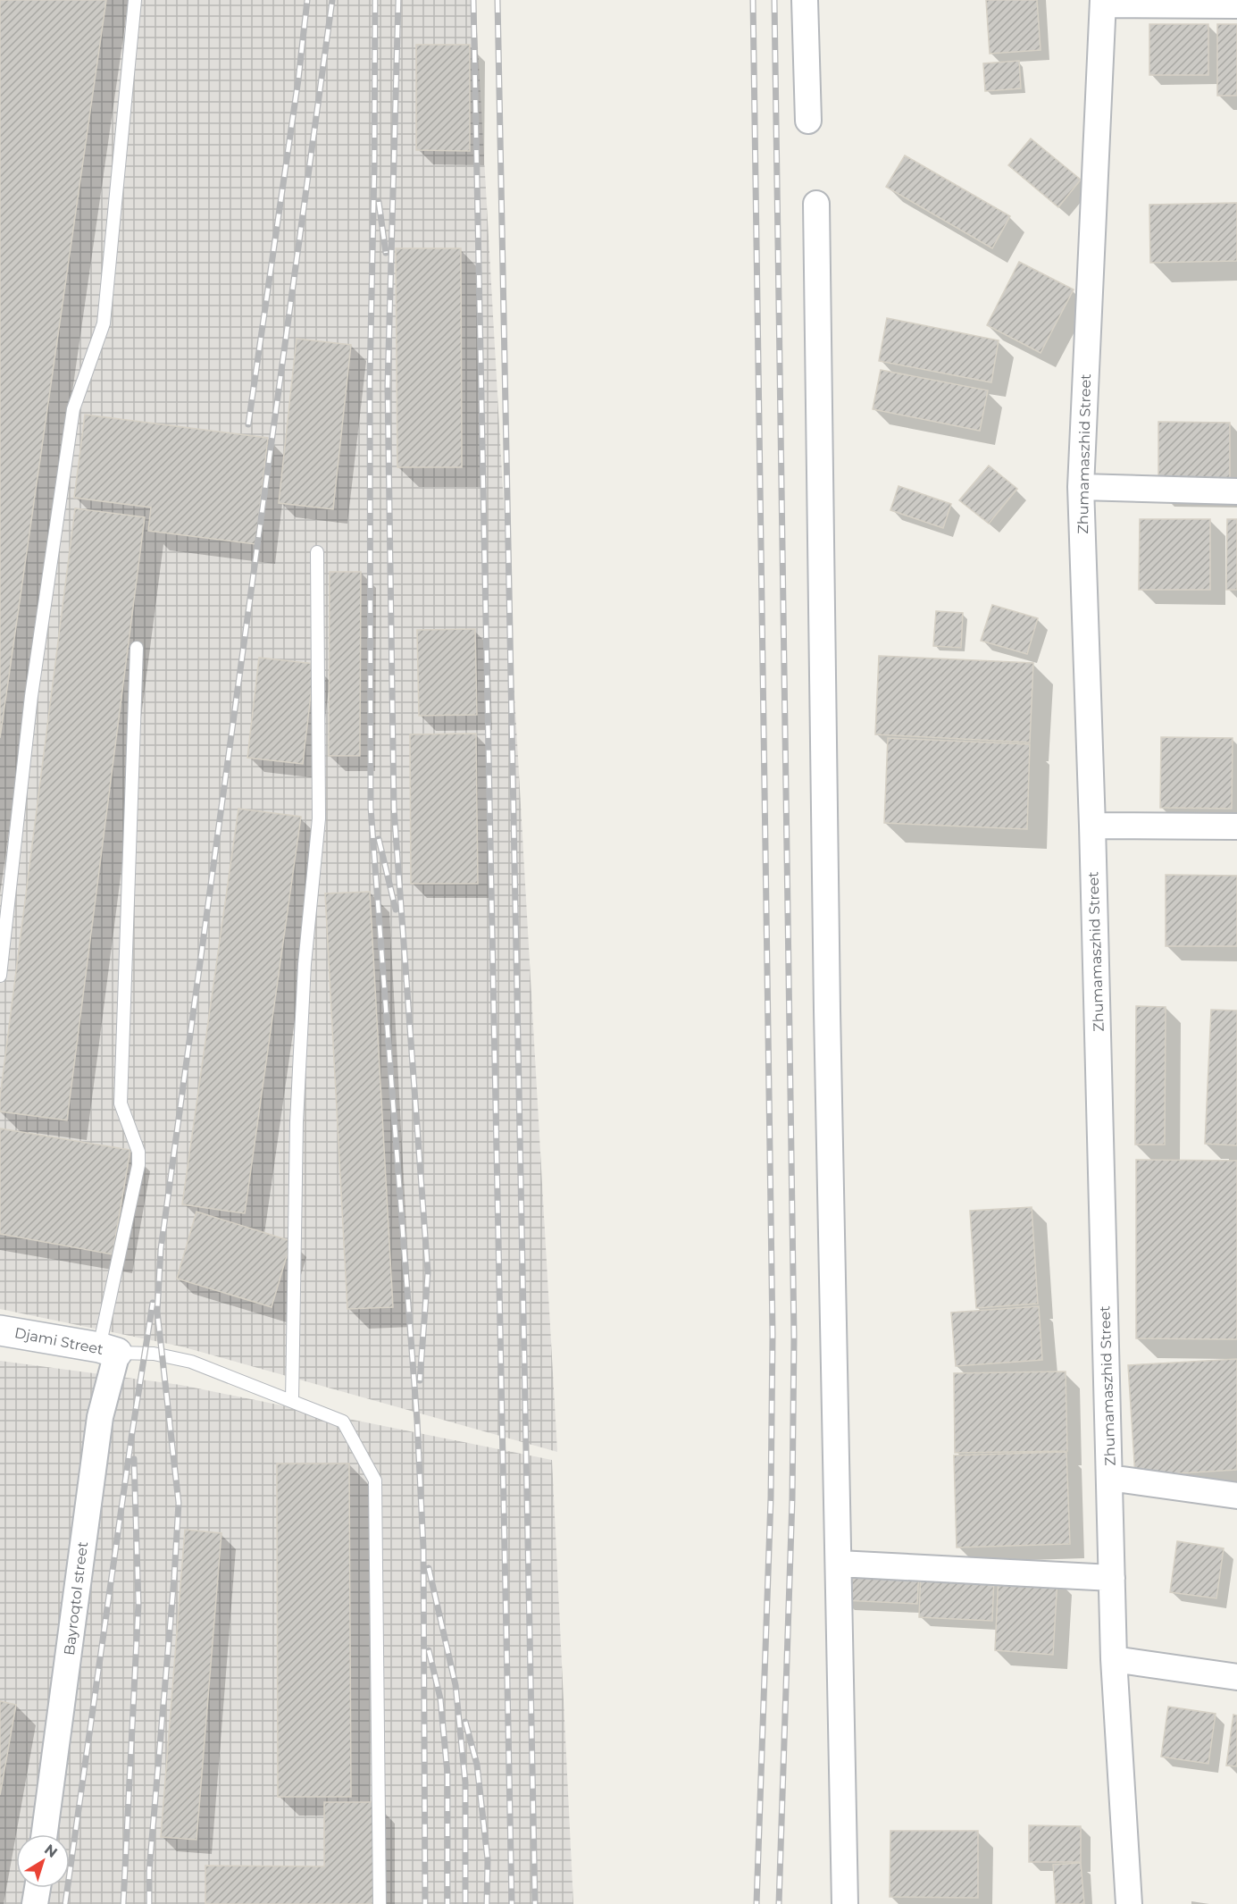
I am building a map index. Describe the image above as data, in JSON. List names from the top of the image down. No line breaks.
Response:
{"streets":{"street":["Zhumamaszhid Street","Djami Street","Bayroqtol street"]},"crossings":[["Djami Street","Bayroqtol street"]],"north":"top right"}
